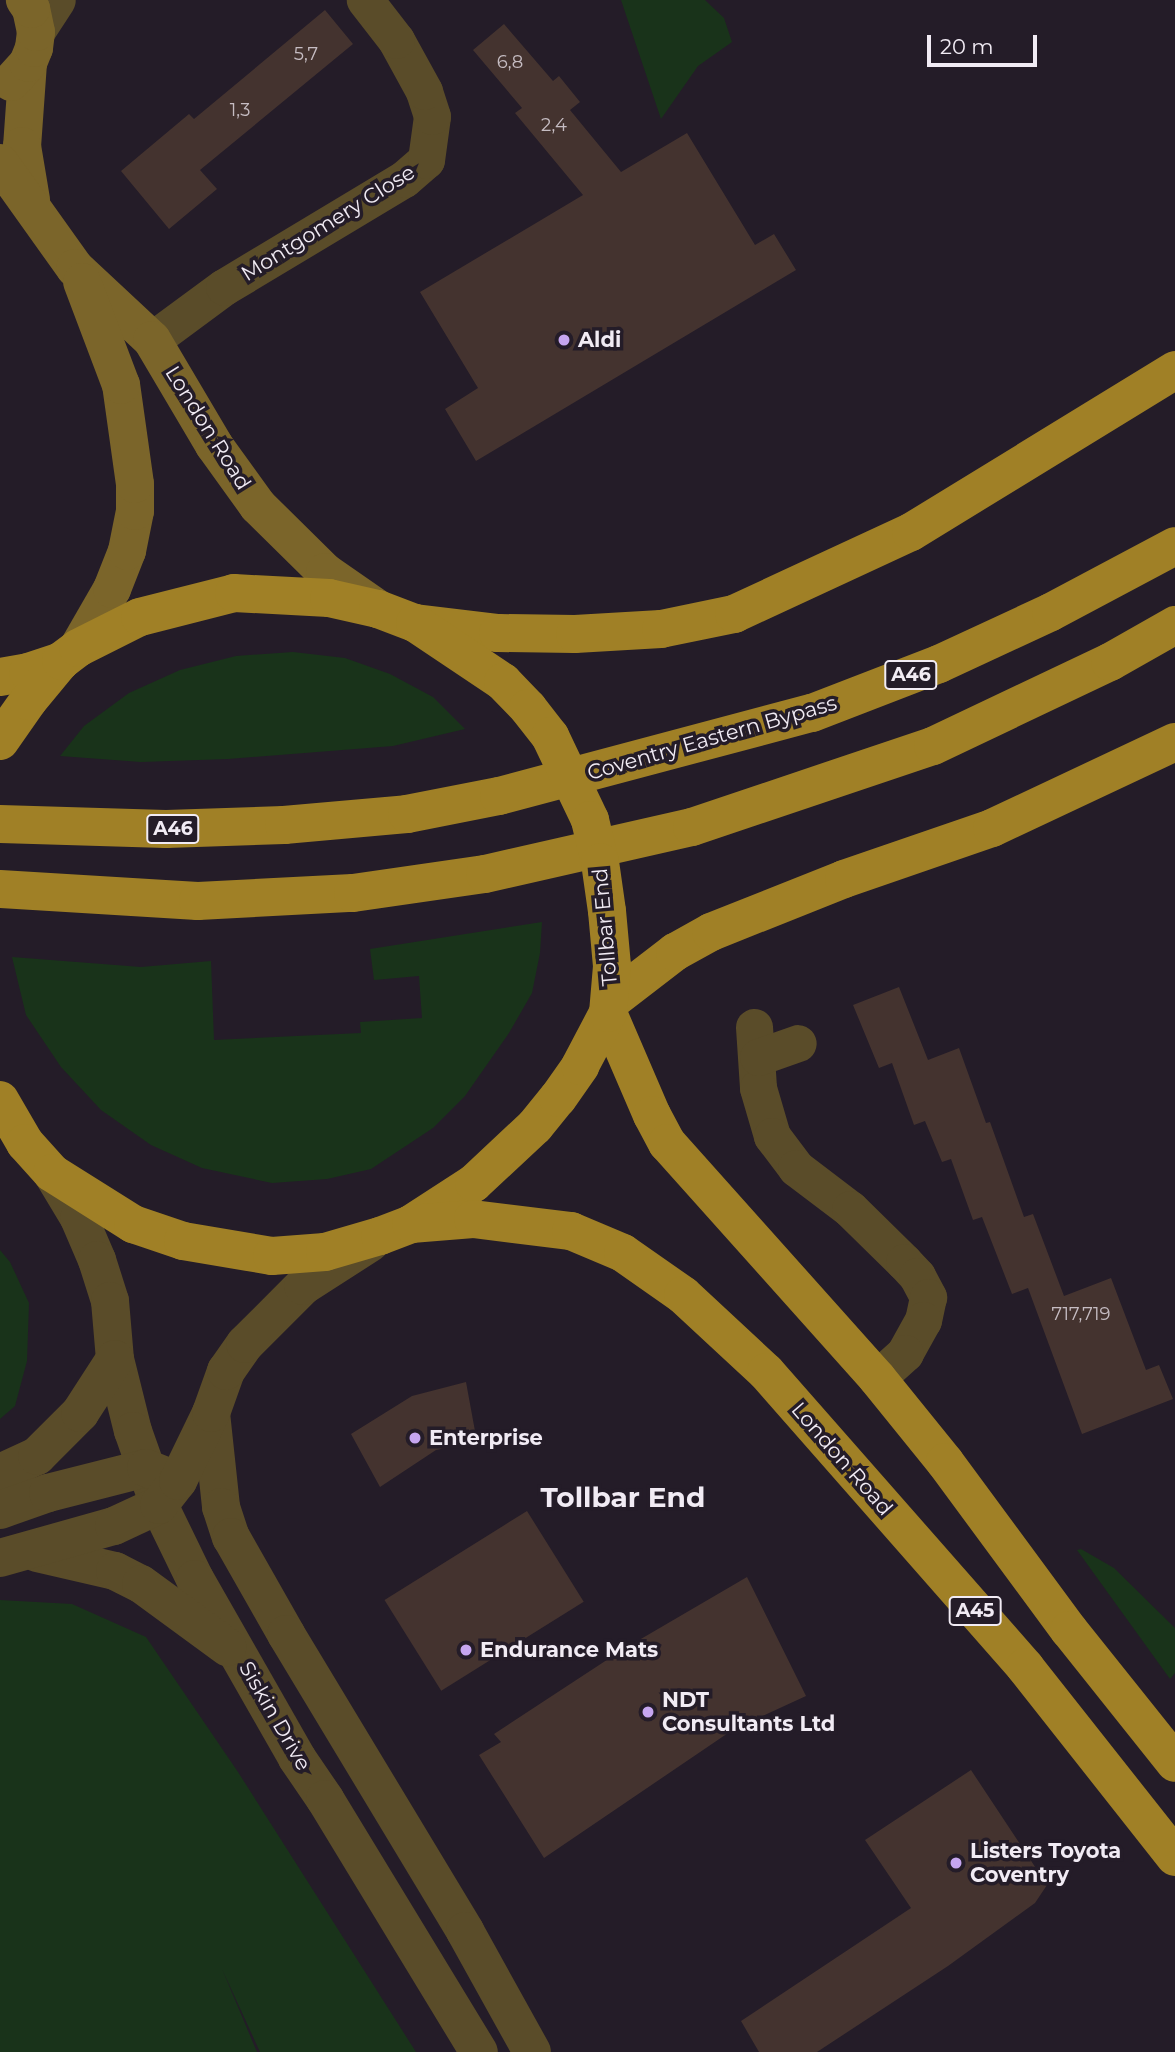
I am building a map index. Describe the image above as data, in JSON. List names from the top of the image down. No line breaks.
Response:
{"streets":{"highway":["London Road","A46","Coventry Eastern Bypass","Tollbar End","A45"],"street":["Montgomery Close","Siskin Drive"]},"crossings":[["Montgomery Close","London Road"],["London Road","Tollbar End"],["Tollbar End","Siskin Drive"]],"districts":["Tollbar End"],"places":["Aldi","Enterprise","Endurance Mats","NDT Consultants Ltd","Listers Toyota Coventry"],"house_numbers":["5,7","6,8","1,3","2,4","717,719"],"scale_bar":"20 m"}
